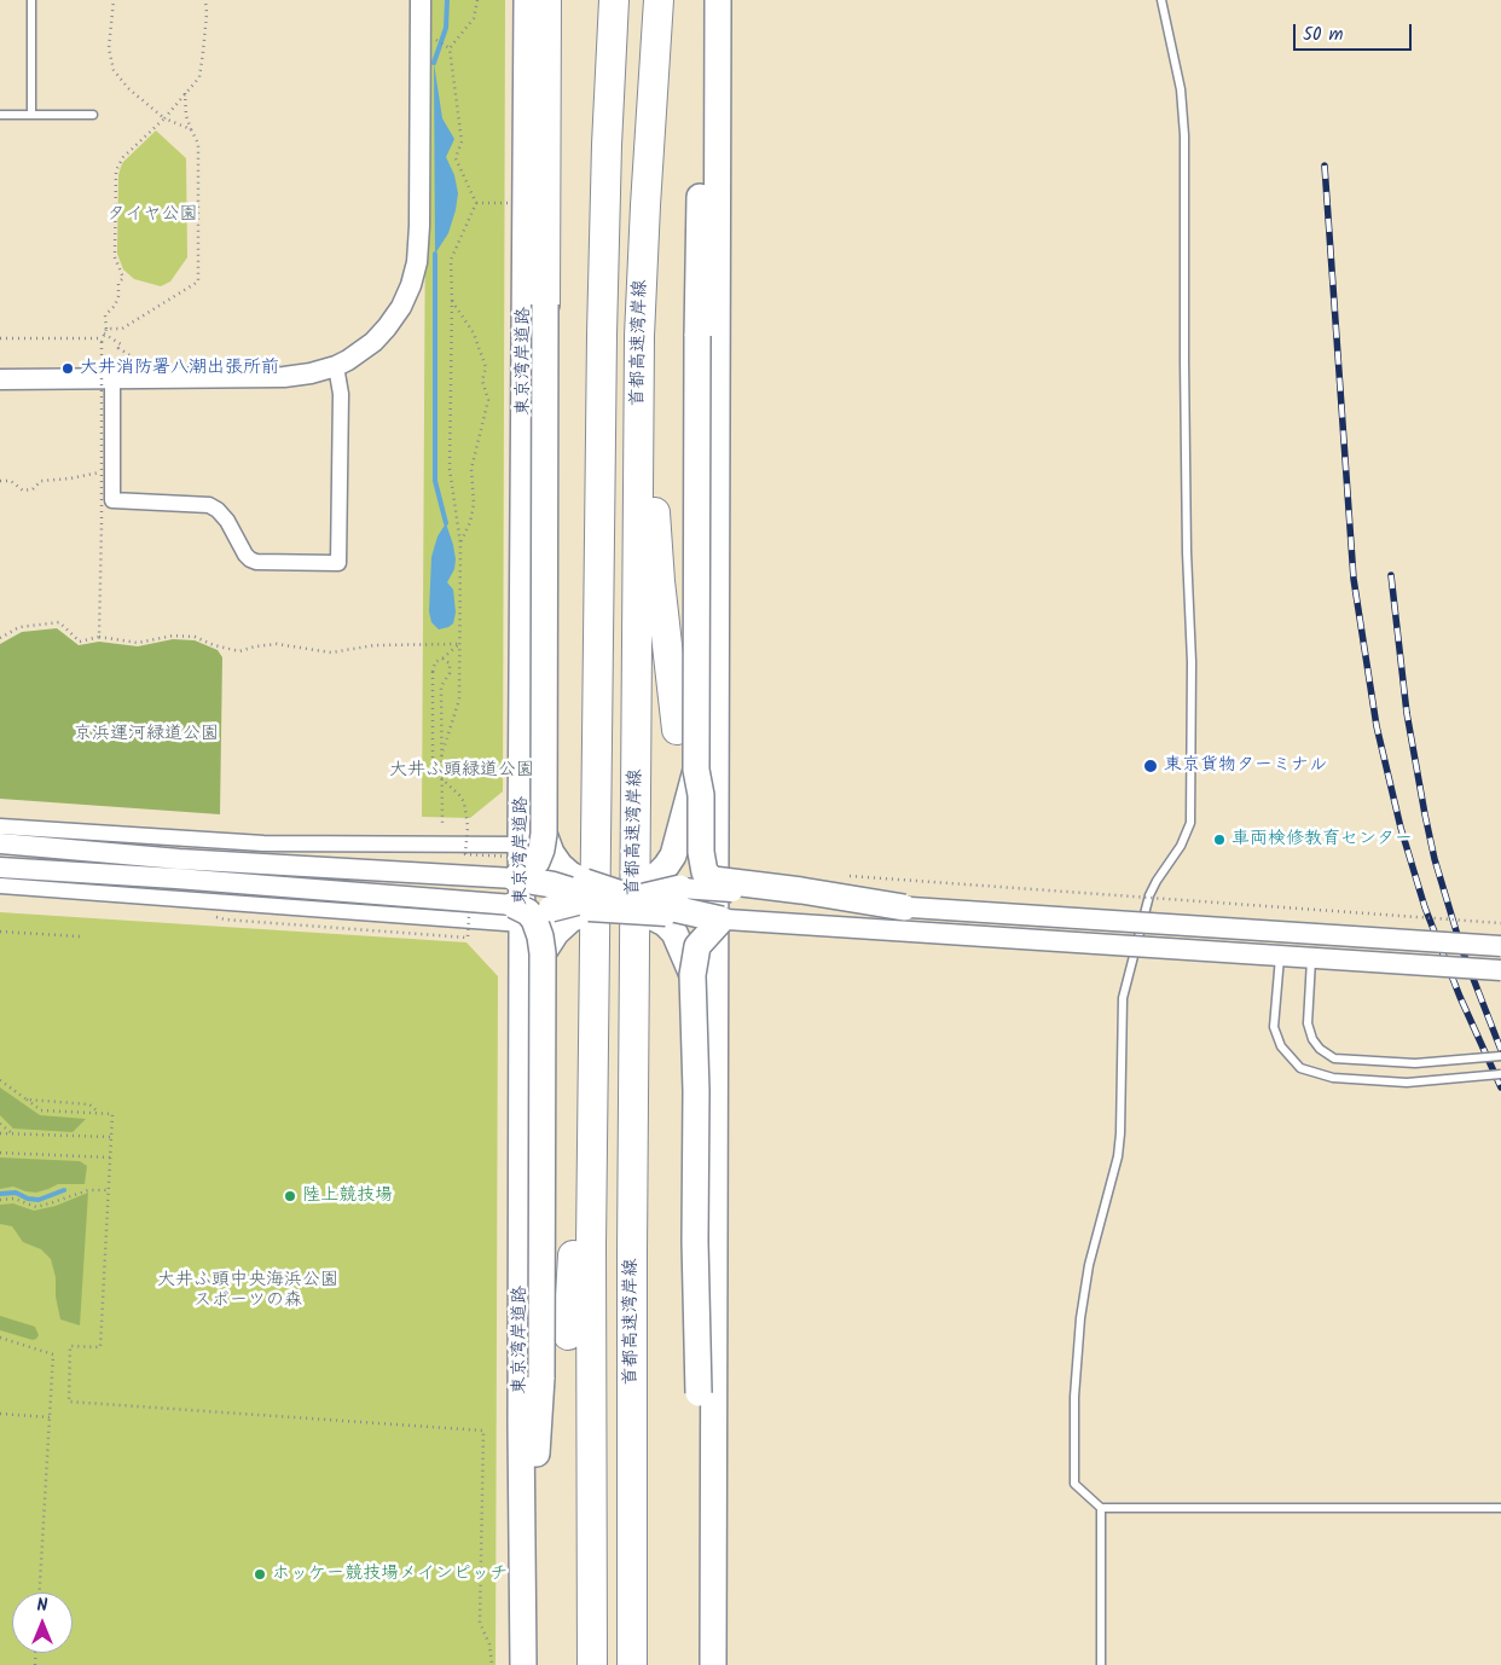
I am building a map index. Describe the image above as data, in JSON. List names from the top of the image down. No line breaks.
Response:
{"streets":{"highway":["首都高速湾岸線","東京湾岸道路"]},"parks":["タイヤ公園","京浜運河緑道公園","大井ふ頭緑道公園","大井ふ頭中央海浜公園 スポーツの森"],"places":["大井消防署八潮出張所前","東京貨物ターミナル","車両検修教育センター","陸上競技場","ホッケー競技場メインピッチ"],"scale_bar":"50 m","north":"top"}
